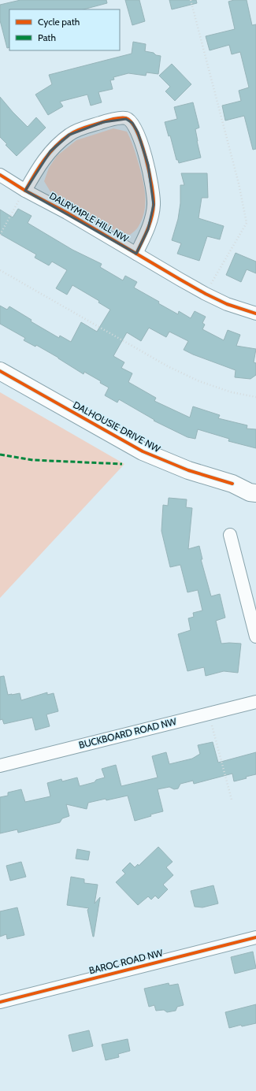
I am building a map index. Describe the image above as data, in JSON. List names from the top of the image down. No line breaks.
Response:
{"streets":{"street":["DALRYMPLE HILL NW","DALHOUSIE DRIVE NW","BUCKBOARD ROAD NW","BAROC ROAD NW"]},"legend":["Cycle path","Path"]}
